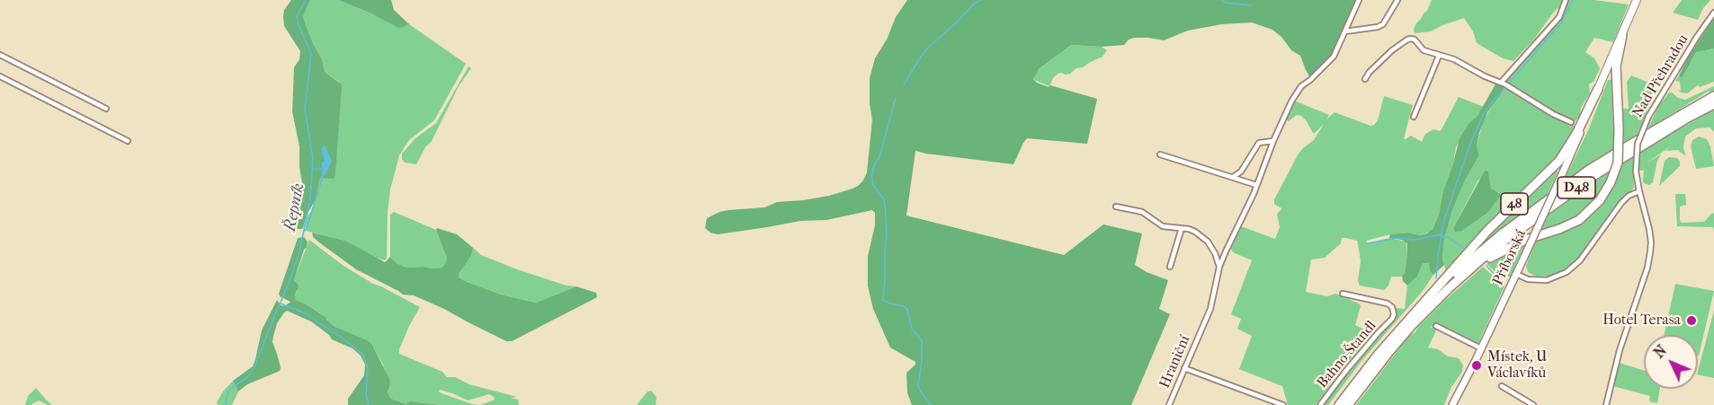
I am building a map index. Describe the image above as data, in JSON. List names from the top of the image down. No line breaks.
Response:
{"streets":{"highway":["D48","48"],"main road":["Příborská"],"street":["Nad Přehradou","Bahno-Štandl","Hraniční"]},"crossings":[["D48","48"],["48","Příborská"]],"water":["Řepník"],"places":["Hotel Terasa","Místek, U Václavíků"],"north":"top left"}
